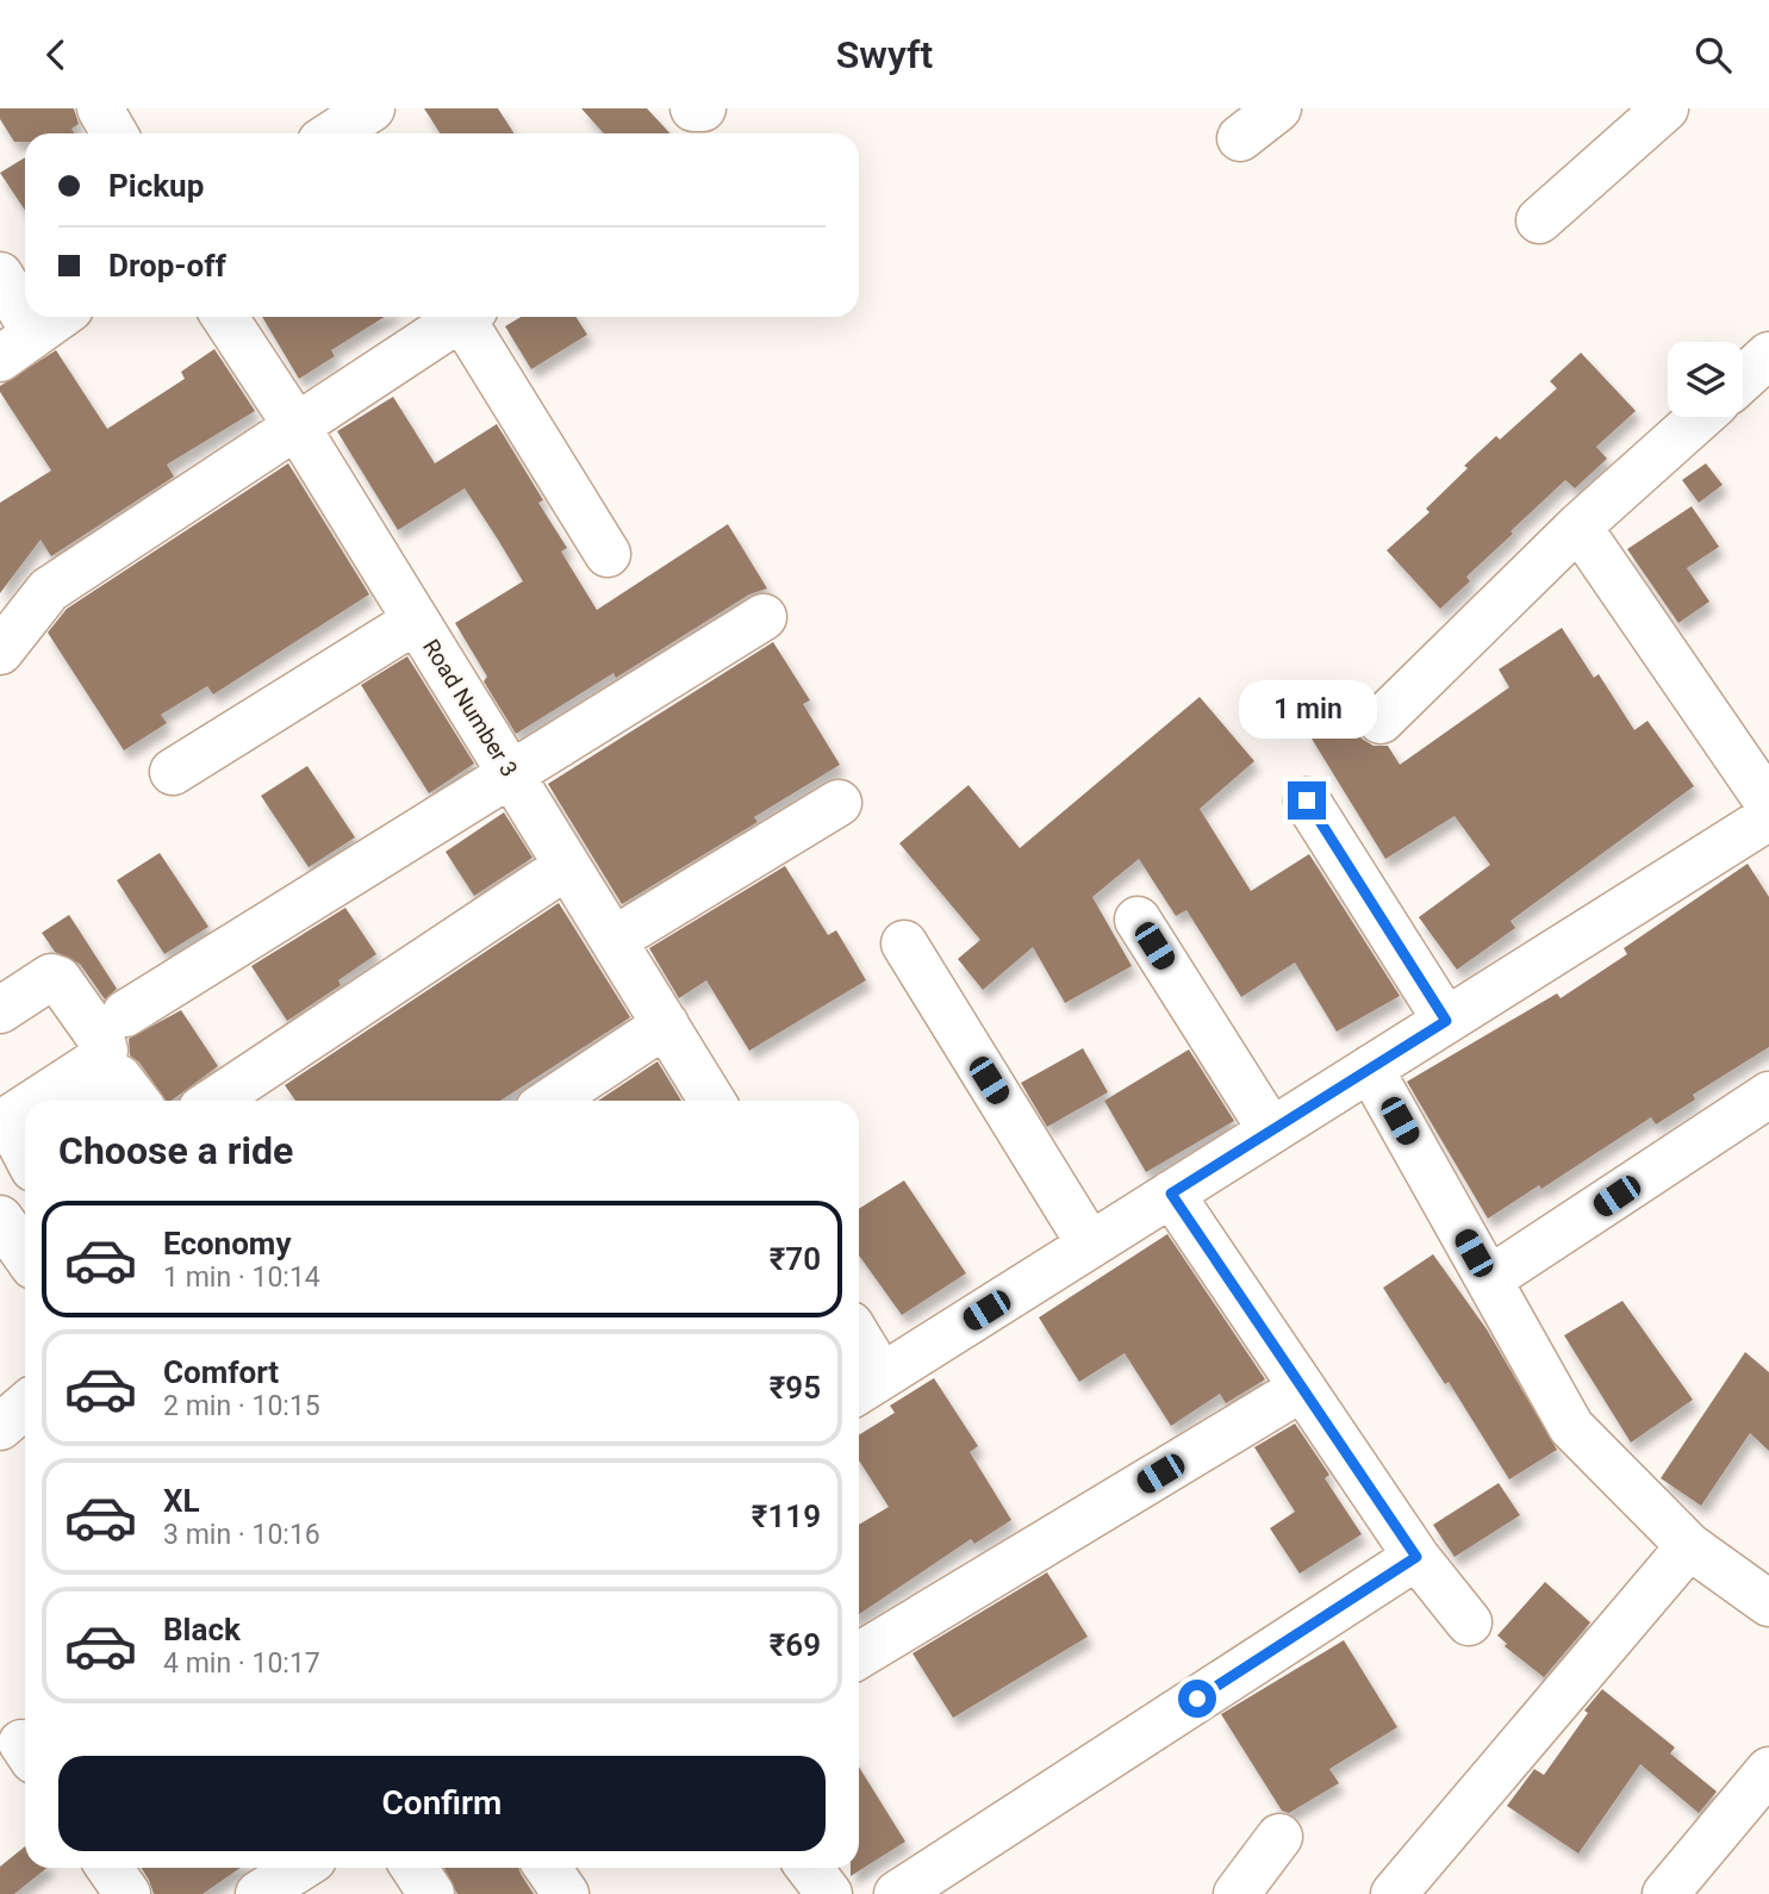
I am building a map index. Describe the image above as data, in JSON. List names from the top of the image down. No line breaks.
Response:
{"streets":{"street":["Road Number 3"]},"page":{"header":"Swyft","banner":["Pickup","Drop-off"],"bubble":"1 min","heading":"Choose a ride","list":[{"name":"Economy","note":"1 min · 10:14","value":"₹70"},{"name":"Comfort","note":"2 min · 10:15","value":"₹95"},{"name":"XL","note":"3 min · 10:16","value":"₹119"},{"name":"Black","note":"4 min · 10:17","value":"₹69"}],"buttons":"Confirm"}}
